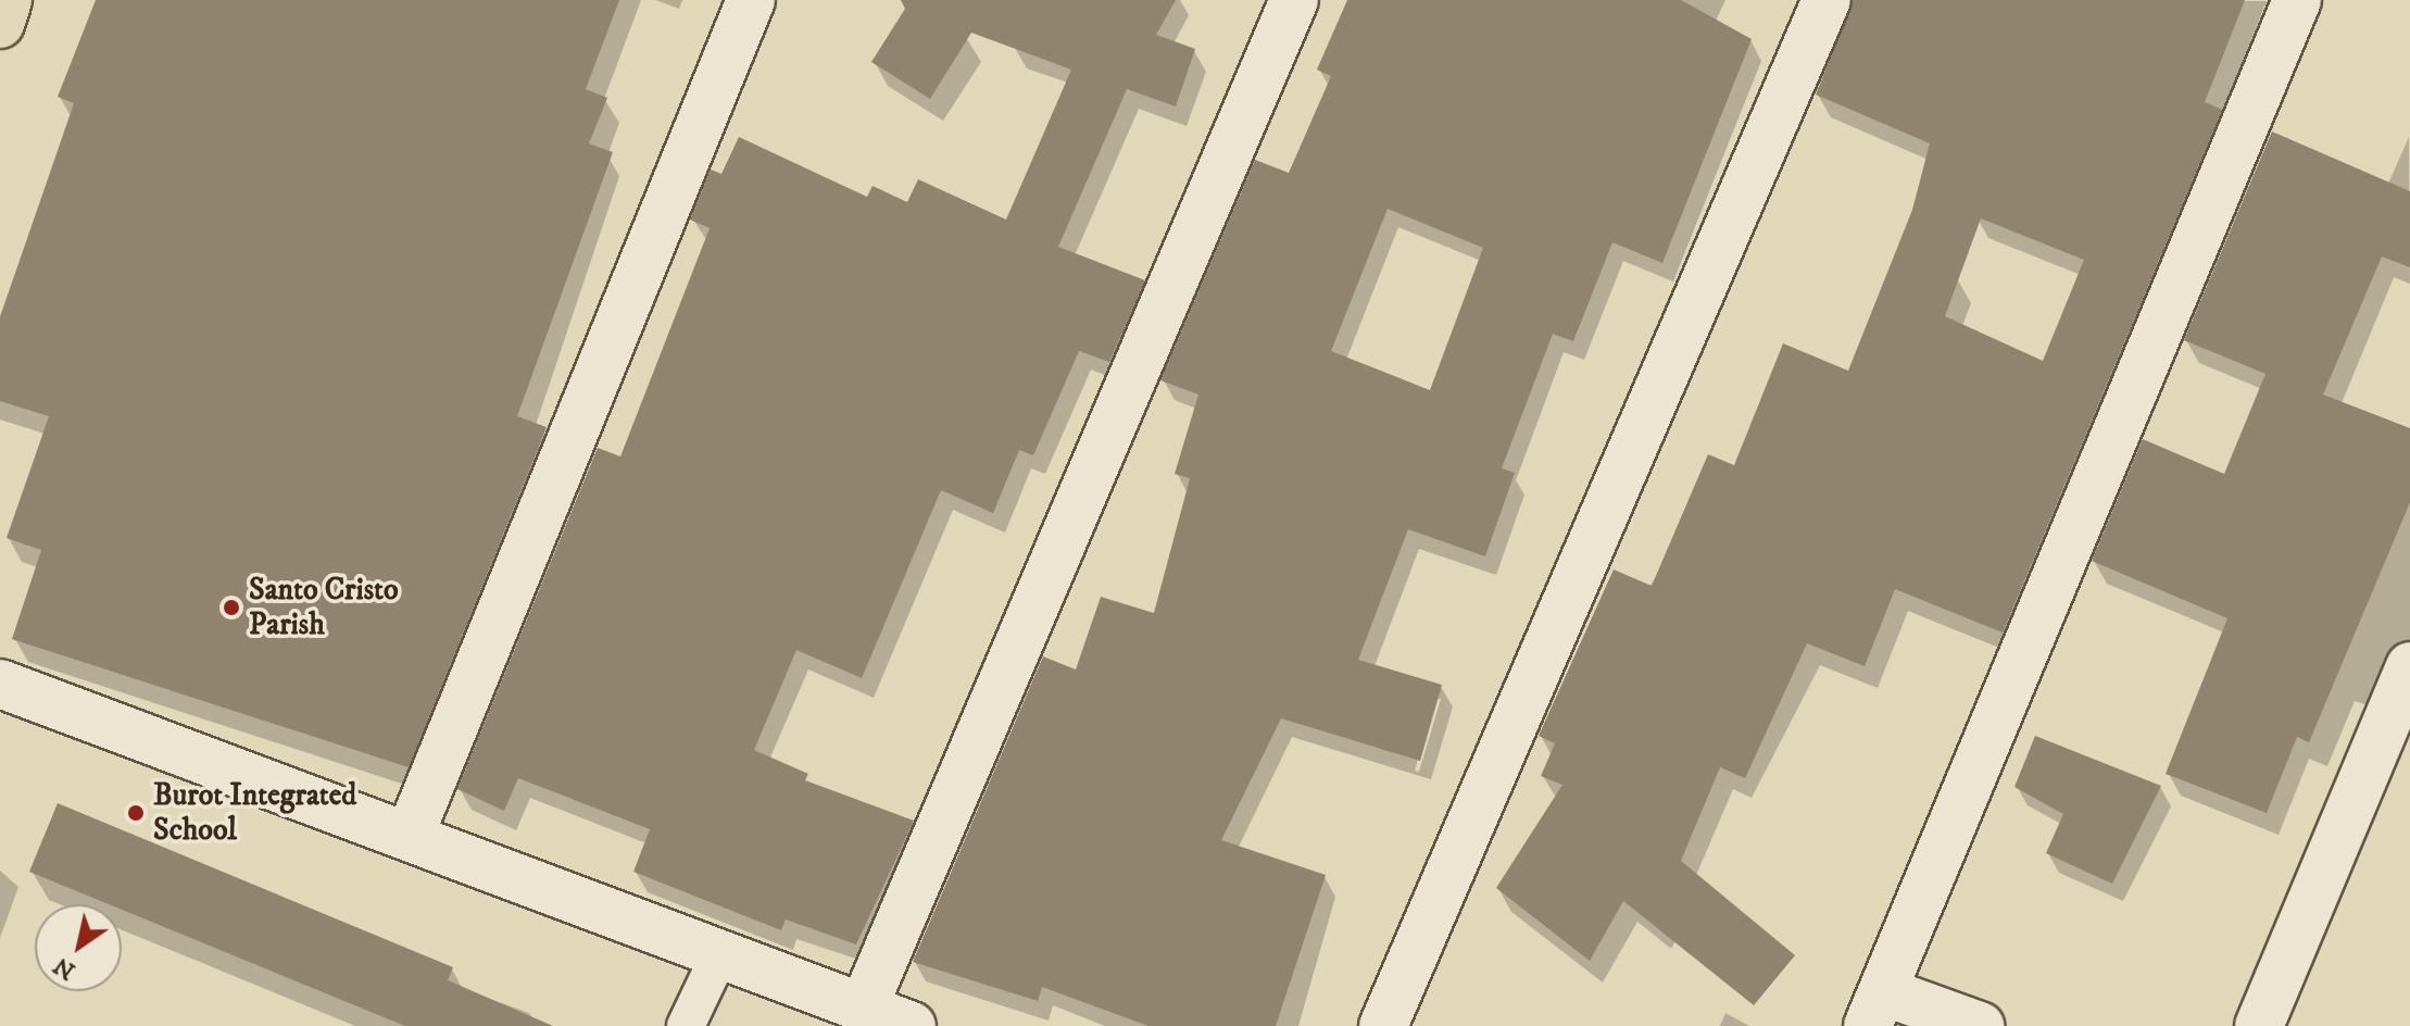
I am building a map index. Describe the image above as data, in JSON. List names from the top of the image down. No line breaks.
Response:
{"places":["Santo Cristo Parish","Burot Integrated School"],"north":"bottom left"}
